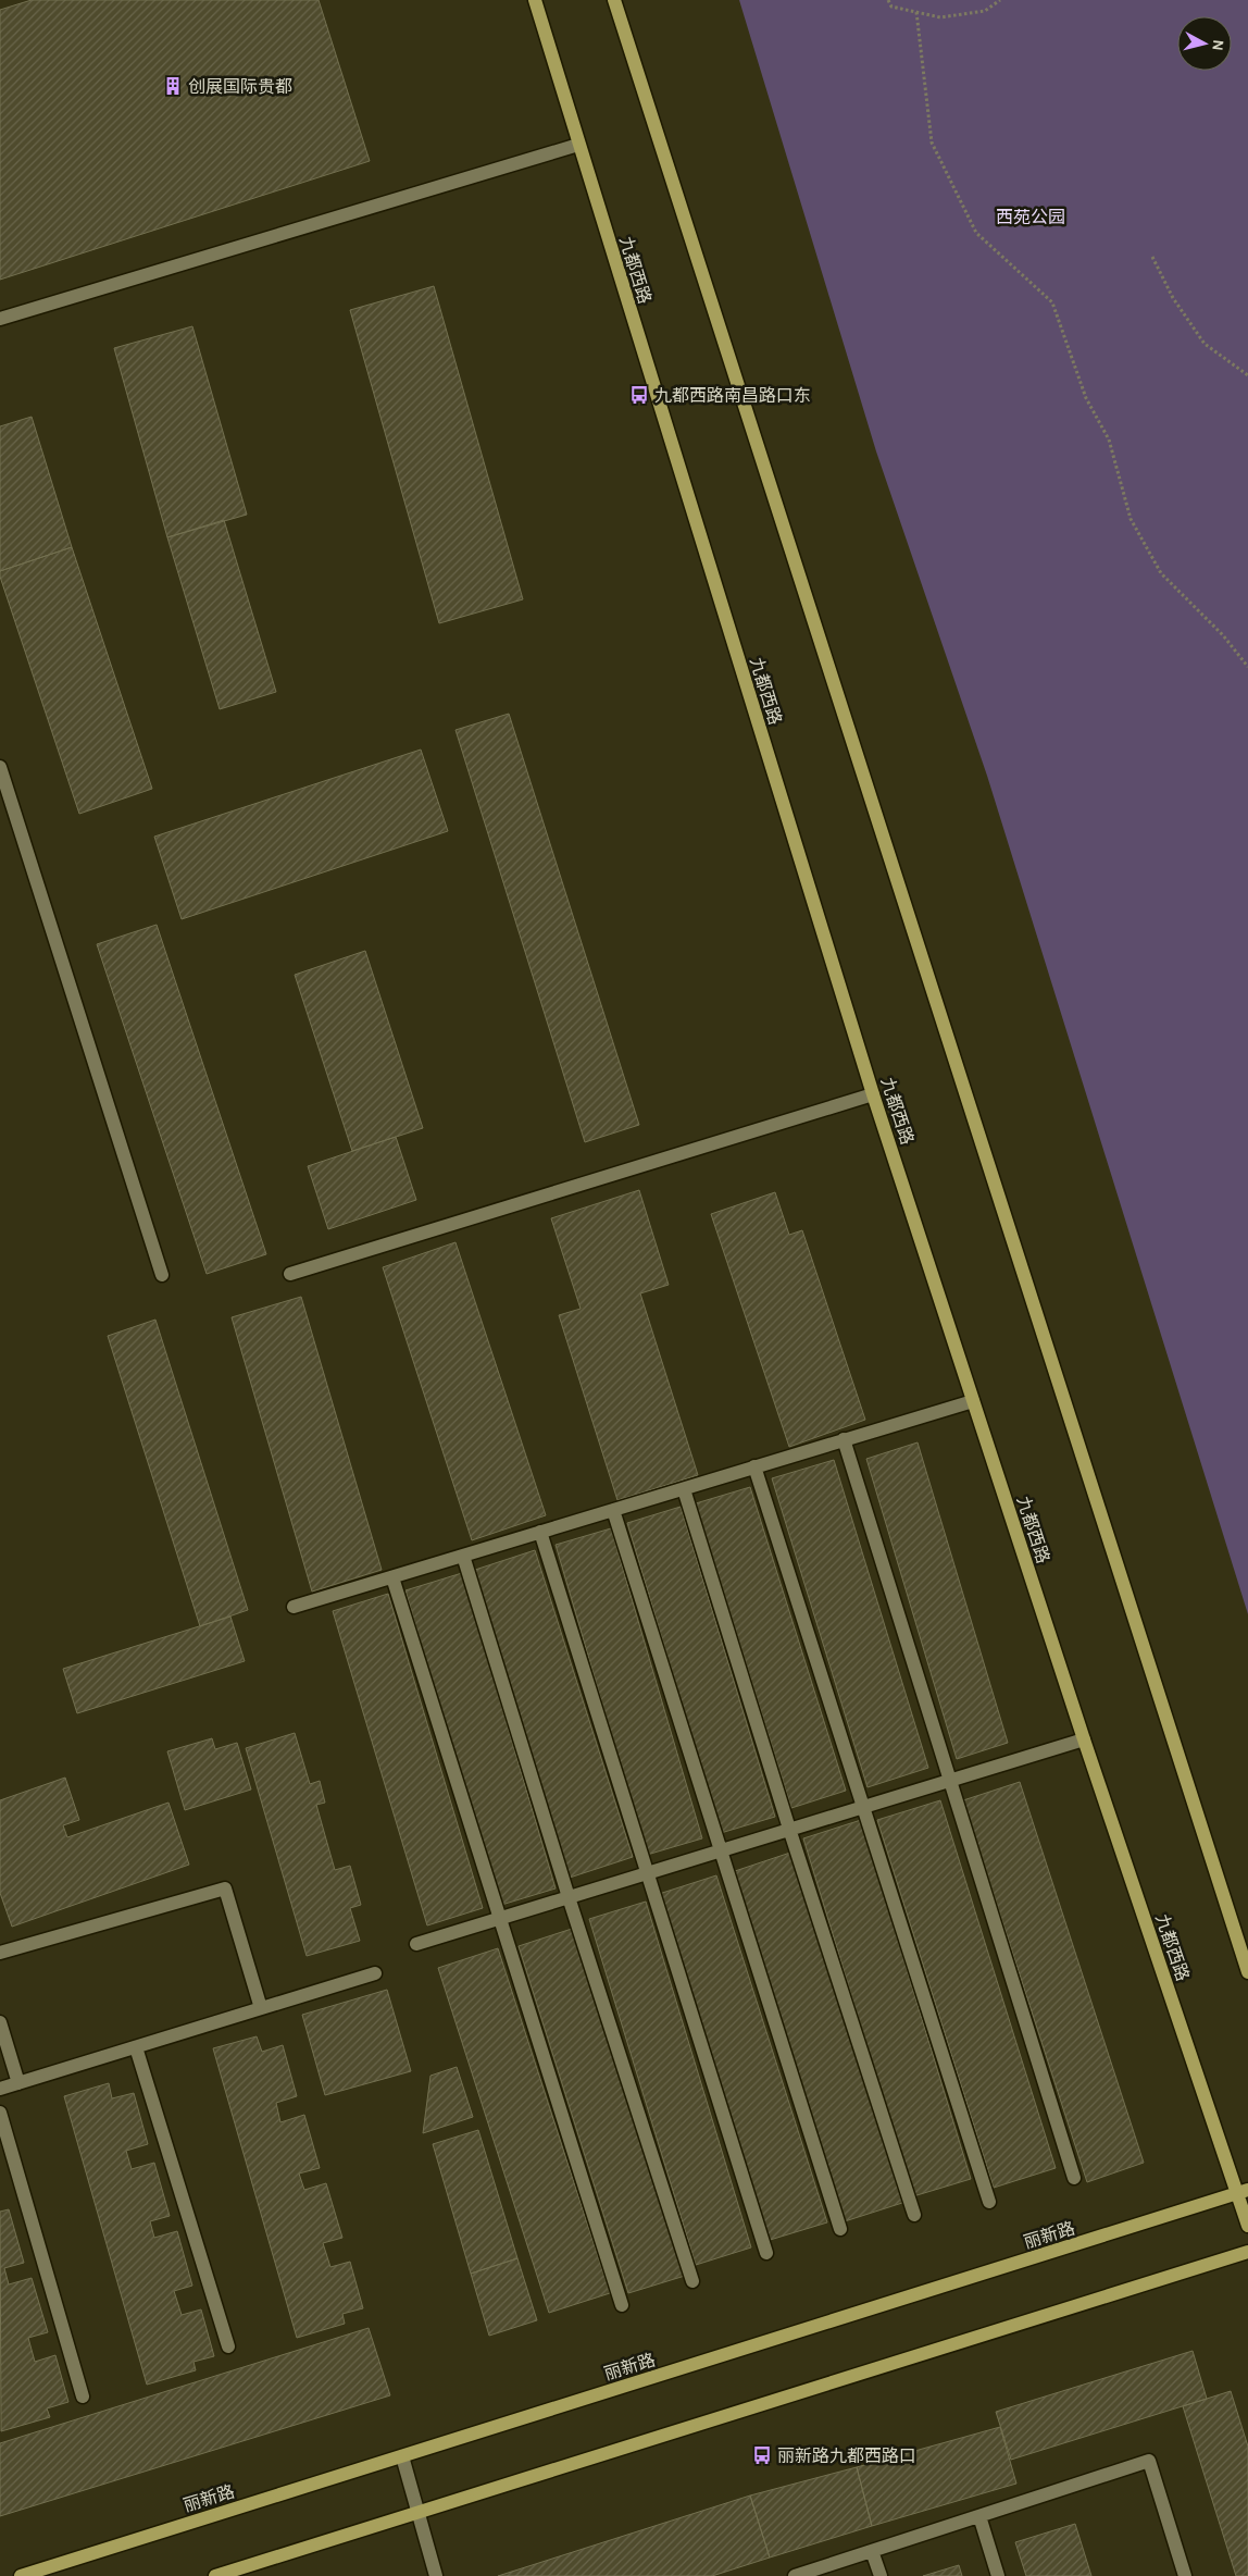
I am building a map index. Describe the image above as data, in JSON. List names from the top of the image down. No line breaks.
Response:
{"streets":{"main road":["九都西路","丽新路"]},"crossings":[["九都西路","丽新路"]],"parks":["西苑公园"],"places":{"building":["创展国际贵都"],"bus stop":["九都西路南昌路口东","丽新路九都西路口"]},"north":"right"}
